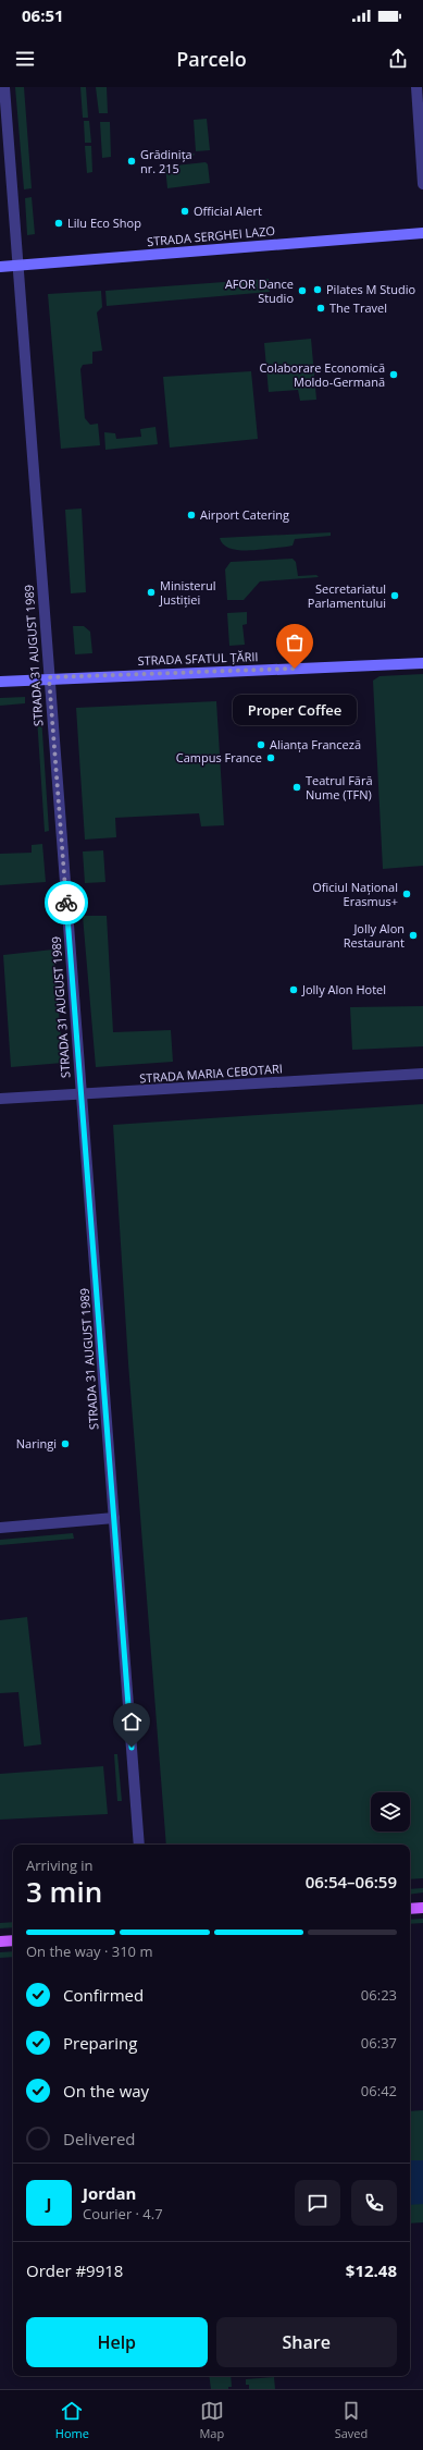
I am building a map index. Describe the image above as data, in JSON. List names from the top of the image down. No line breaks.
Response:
{"streets":{"main road":["STRADA SERGHEI LAZO","STRADA SFATUL ȚĂRII"],"street":["STRADA 31 AUGUST 1989","STRADA MARIA CEBOTARI"]},"crossings":[["STRADA SERGHEI LAZO","STRADA 31 AUGUST 1989"],["STRADA 31 AUGUST 1989","STRADA SFATUL ȚĂRII"],["STRADA 31 AUGUST 1989","STRADA MARIA CEBOTARI"]],"places":["Grădinița nr. 215","Official Alert","Lilu Eco Shop","Pilates M Studio","AFOR Dance Studio","The Travel","Colaborare Economică Moldo-Germană","Airport Catering","Ministerul Justiției","Secretariatul Parlamentului","Proper Coffee","Alianța Franceză","Campus France","Teatrul Fără Nume (TFN)","Oficiul Național Erasmus+","Jolly Alon Restaurant","Jolly Alon Hotel","Naringi"],"page":{"status":"06:51","header":"Parcelo","bubble":"Proper Coffee","heading":["3 min","Arriving in","06:54–06:59"],"panel":["Jordan","Courier · 4.7","Order #9918","$12.48"],"bar":"On the way · 310 m","list":[["Confirmed","06:23"],["Preparing","06:37"],["On the way","06:42"],"Delivered"],"round":"J","buttons":["Help","Share"],"tabs":["Home","Map","Saved"]}}
